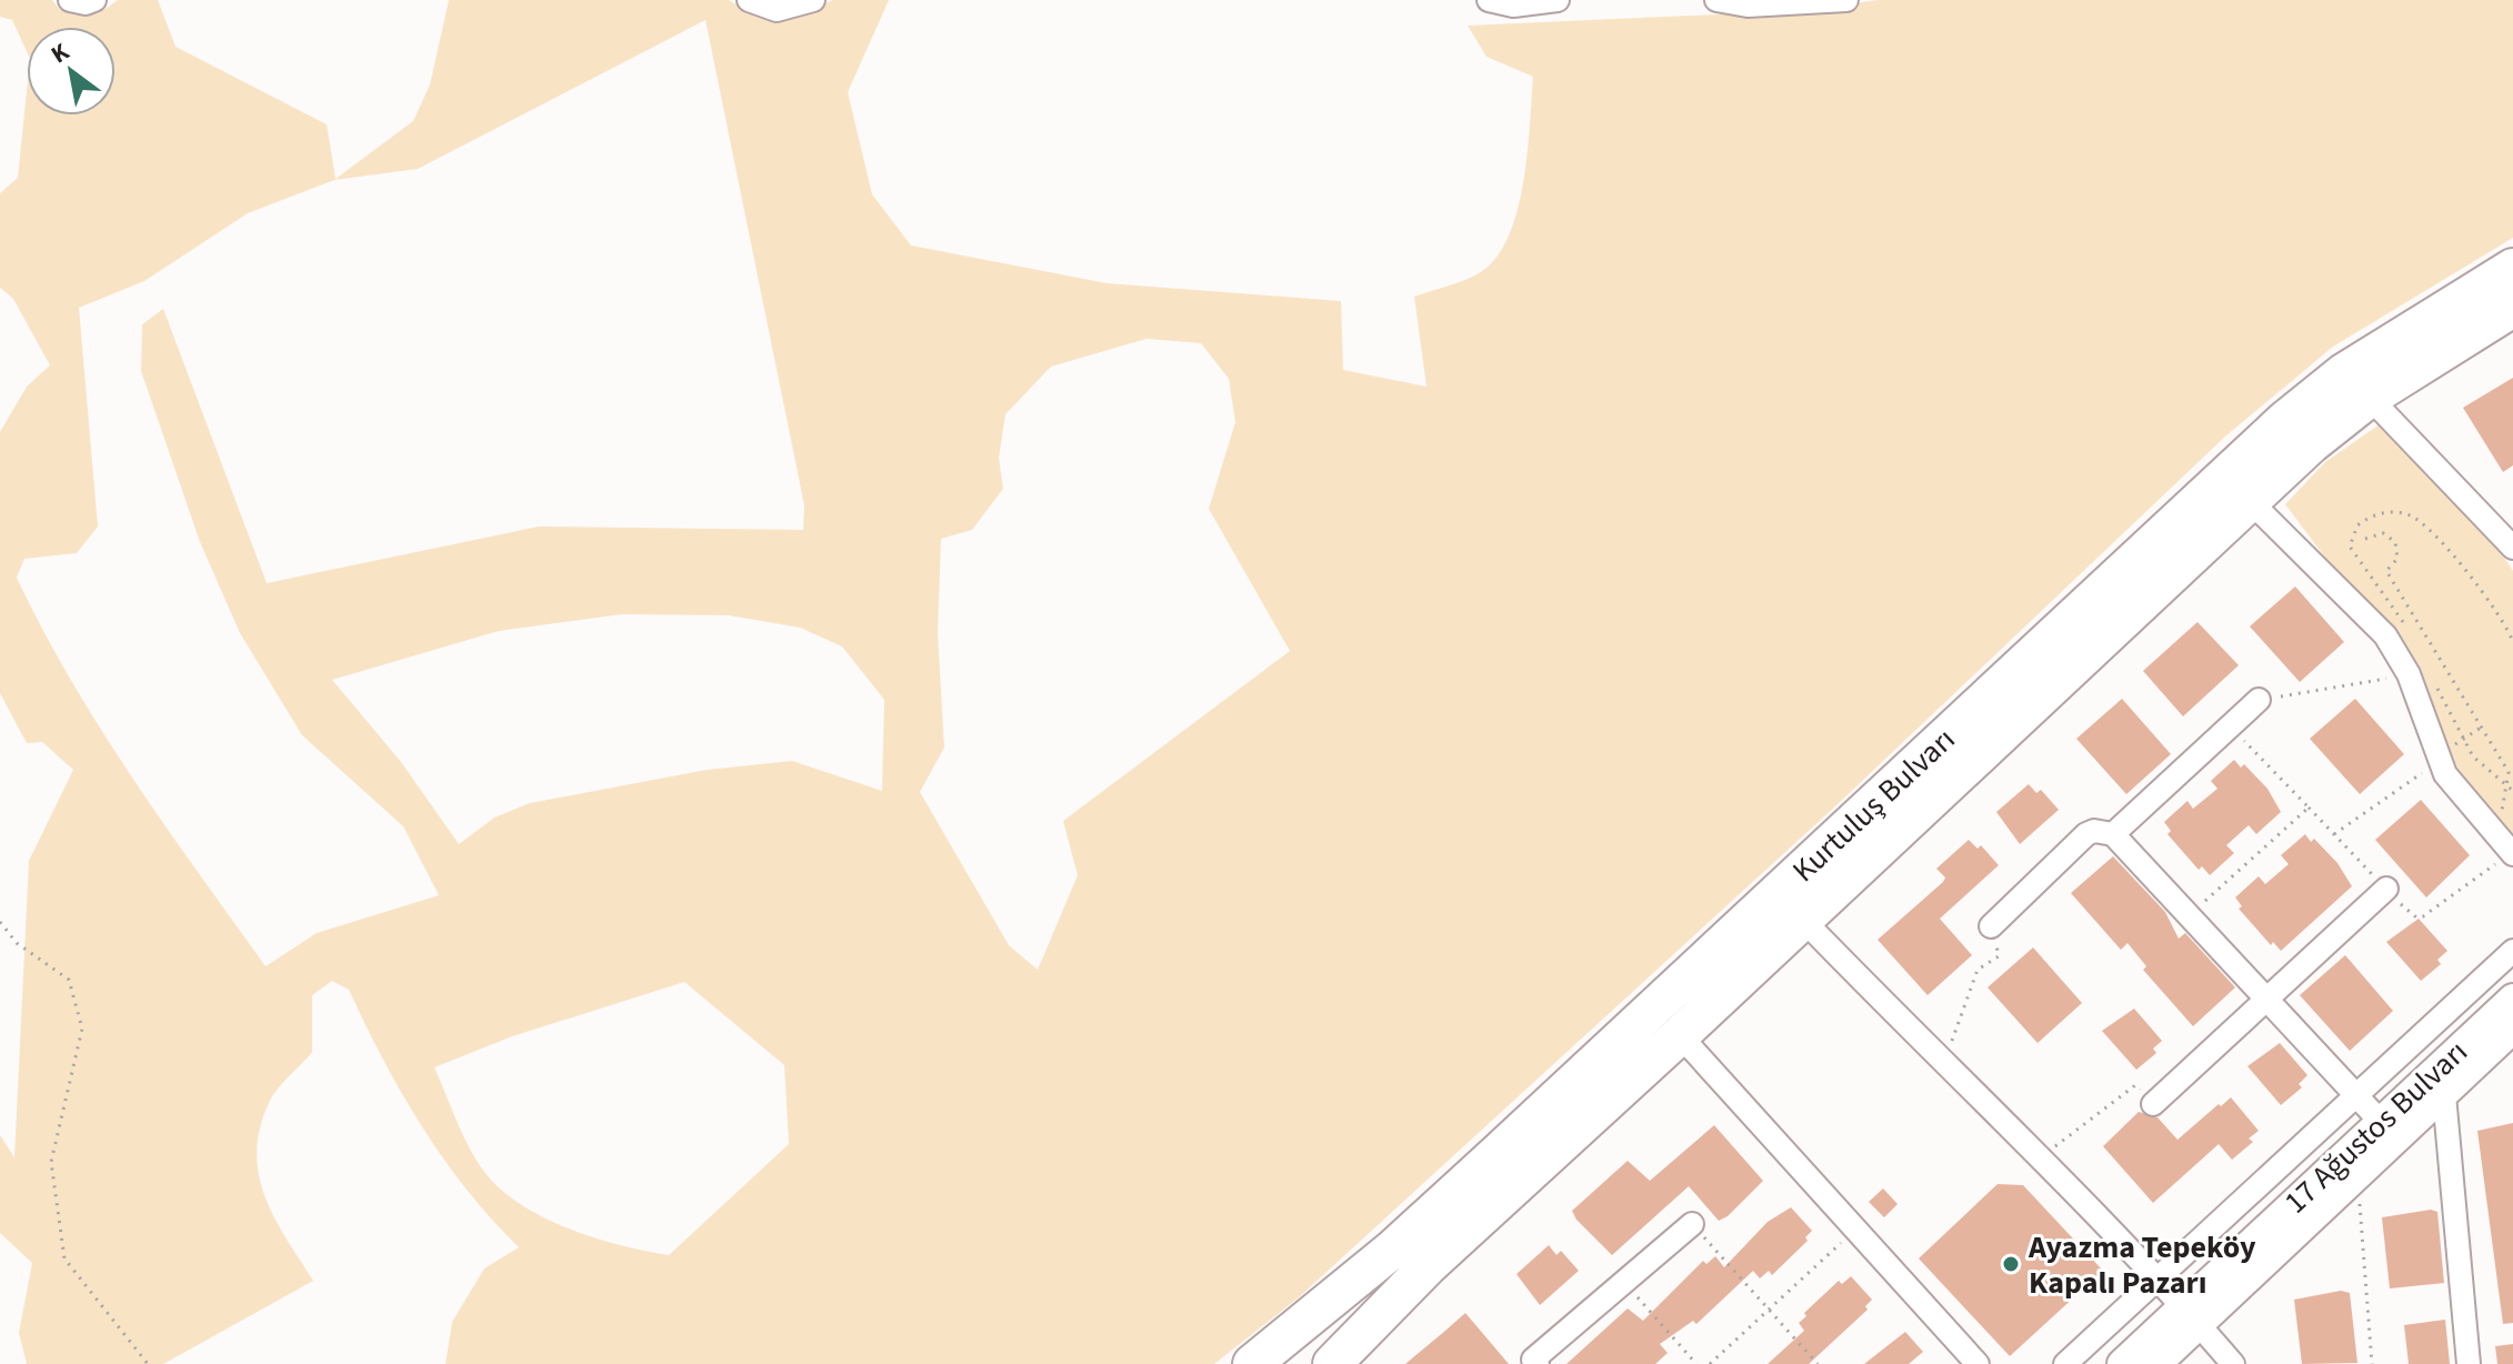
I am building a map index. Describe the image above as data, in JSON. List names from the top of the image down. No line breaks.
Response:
{"streets":{"highway":["Kurtuluş Bulvarı"],"main road":["17 Ağustos Bulvarı"]},"places":["Ayazma Tepeköy Kapalı Pazarı"],"north":"top left"}
